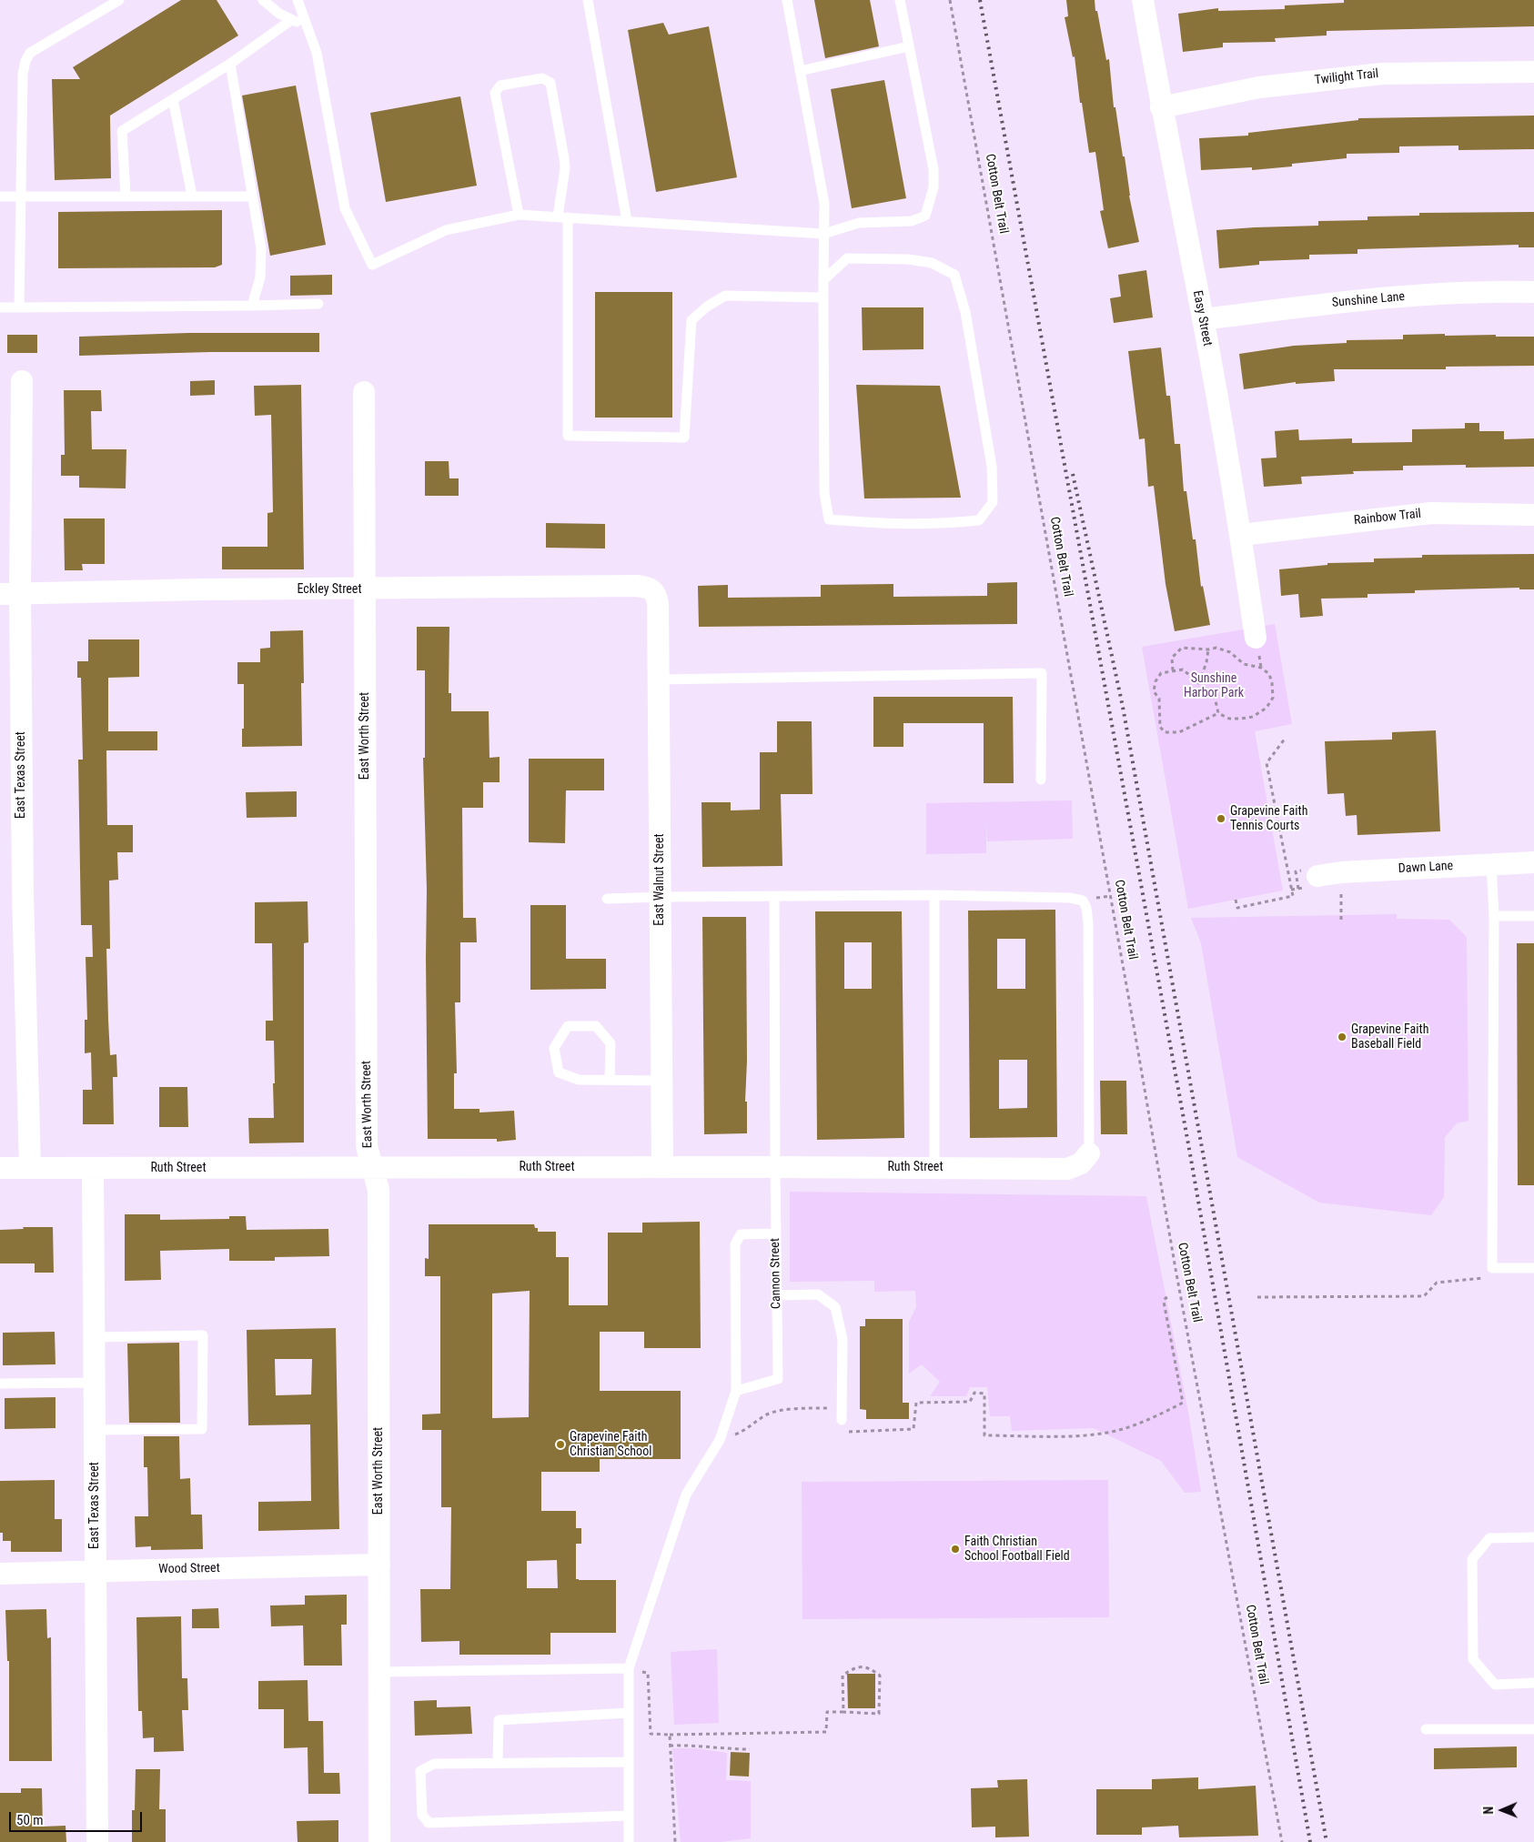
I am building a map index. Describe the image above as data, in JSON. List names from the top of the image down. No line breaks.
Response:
{"streets":{"street":["Twilight Trail","Sunshine Lane","Easy Street","Rainbow Trail","Eckley Street","East Worth Street","East Texas Street","Dawn Lane","East Walnut Street","Ruth Street","Wood Street"],"lane":["Cannon Street"],"path":["Cotton Belt Trail"]},"crossings":[["Twilight Trail","Easy Street"],["Sunshine Lane","Easy Street"],["Easy Street","Rainbow Trail"],["Eckley Street","East Worth Street"],["Eckley Street","East Texas Street"],["Eckley Street","East Walnut Street"],["East Worth Street","Ruth Street"],["East Worth Street","Wood Street"],["East Texas Street","Ruth Street"],["East Texas Street","Wood Street"],["East Walnut Street","Ruth Street"],["Ruth Street","Cannon Street"]],"parks":["Sunshine Harbor Park"],"places":["Grapevine Faith Tennis Courts","Grapevine Faith Baseball Field","Grapevine Faith Christian School","Faith Christian School Football Field"],"scale_bar":"50 m","north":"left"}
